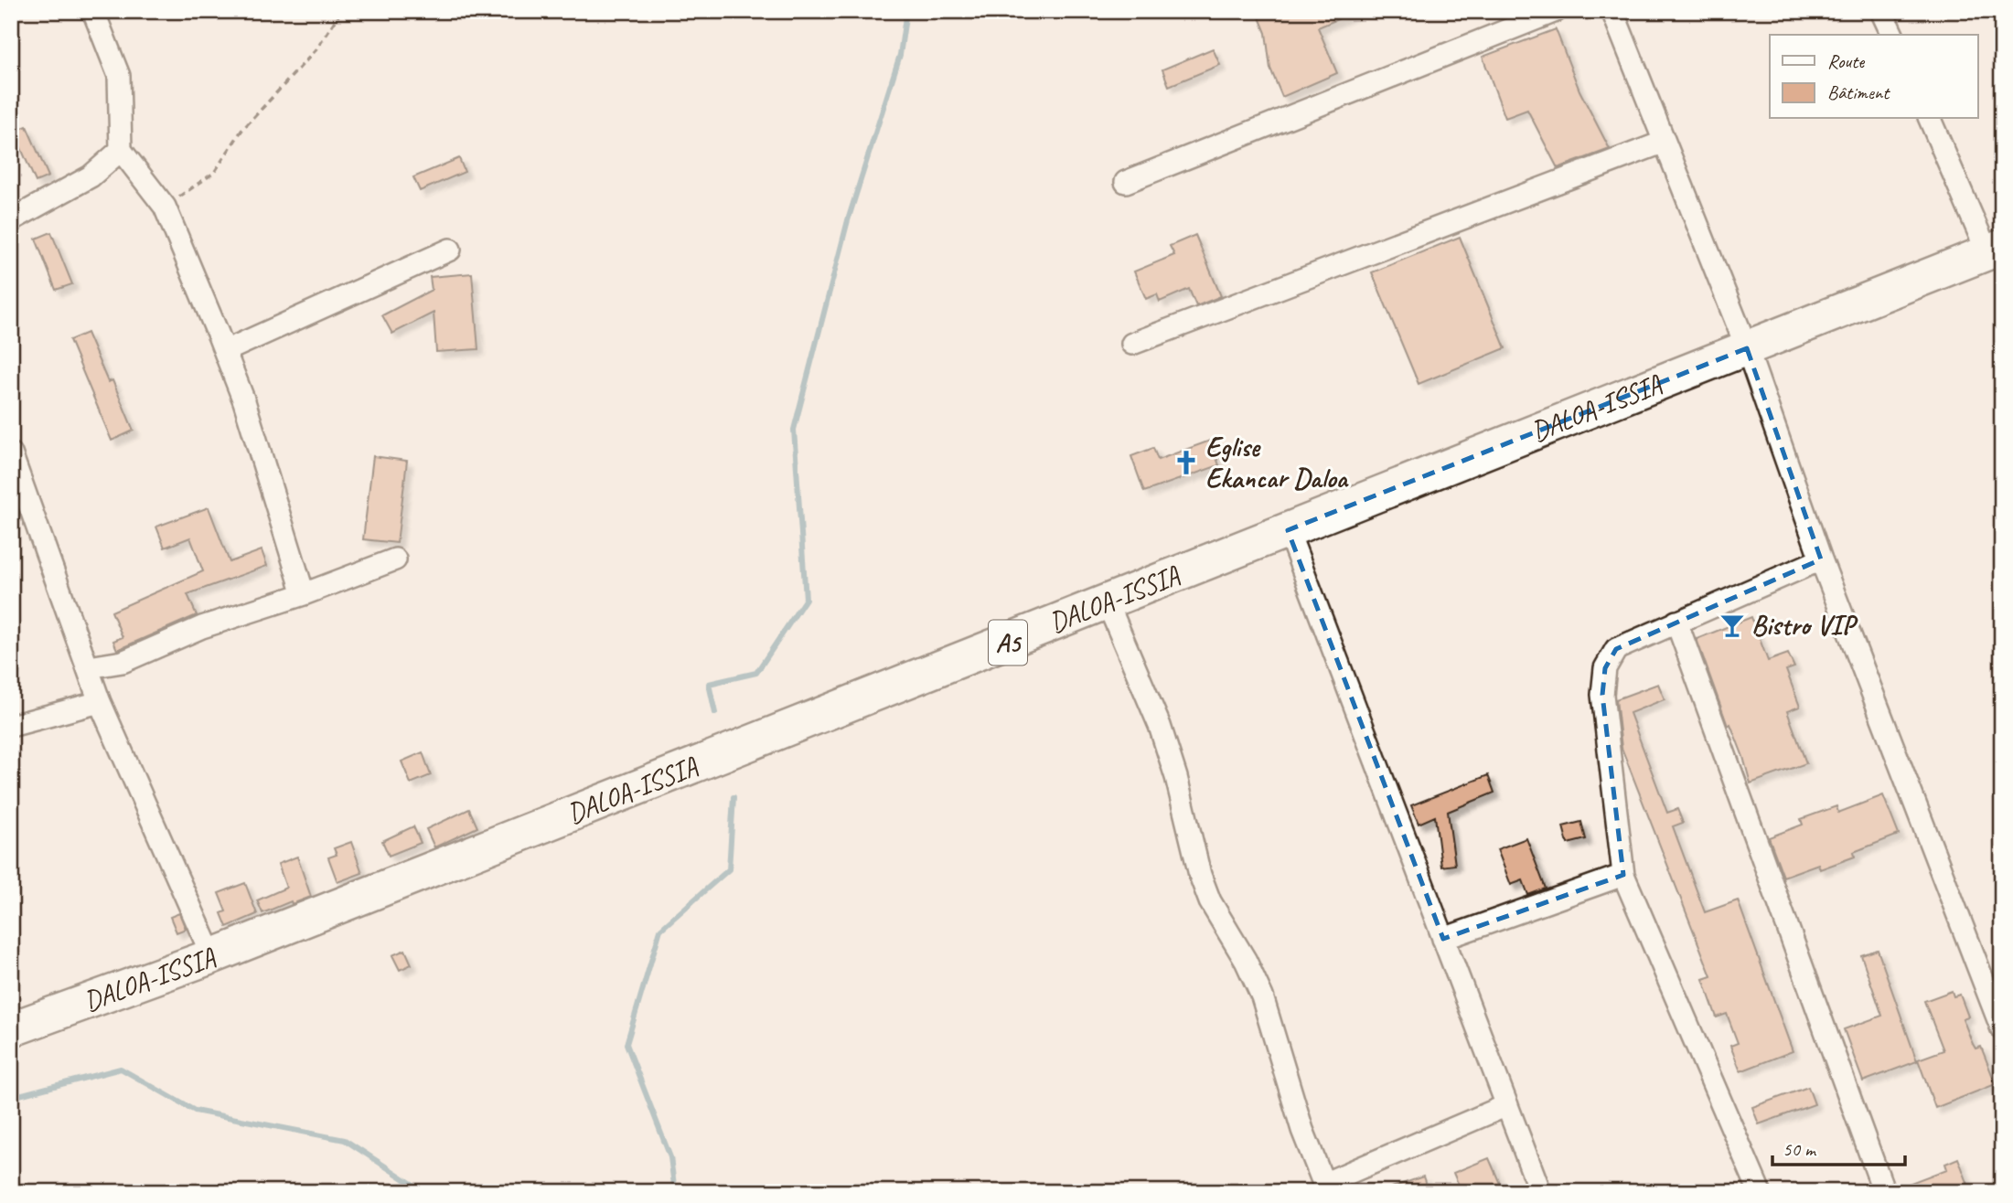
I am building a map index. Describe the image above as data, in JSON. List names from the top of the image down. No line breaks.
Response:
{"streets":{"main road":["DALOA-ISSIA","A5"]},"places":{"church":["Eglise Ekancar Daloa"],"bar":["Bistro VIP"]},"legend":["Route","Bâtiment"],"scale_bar":"50 m"}
